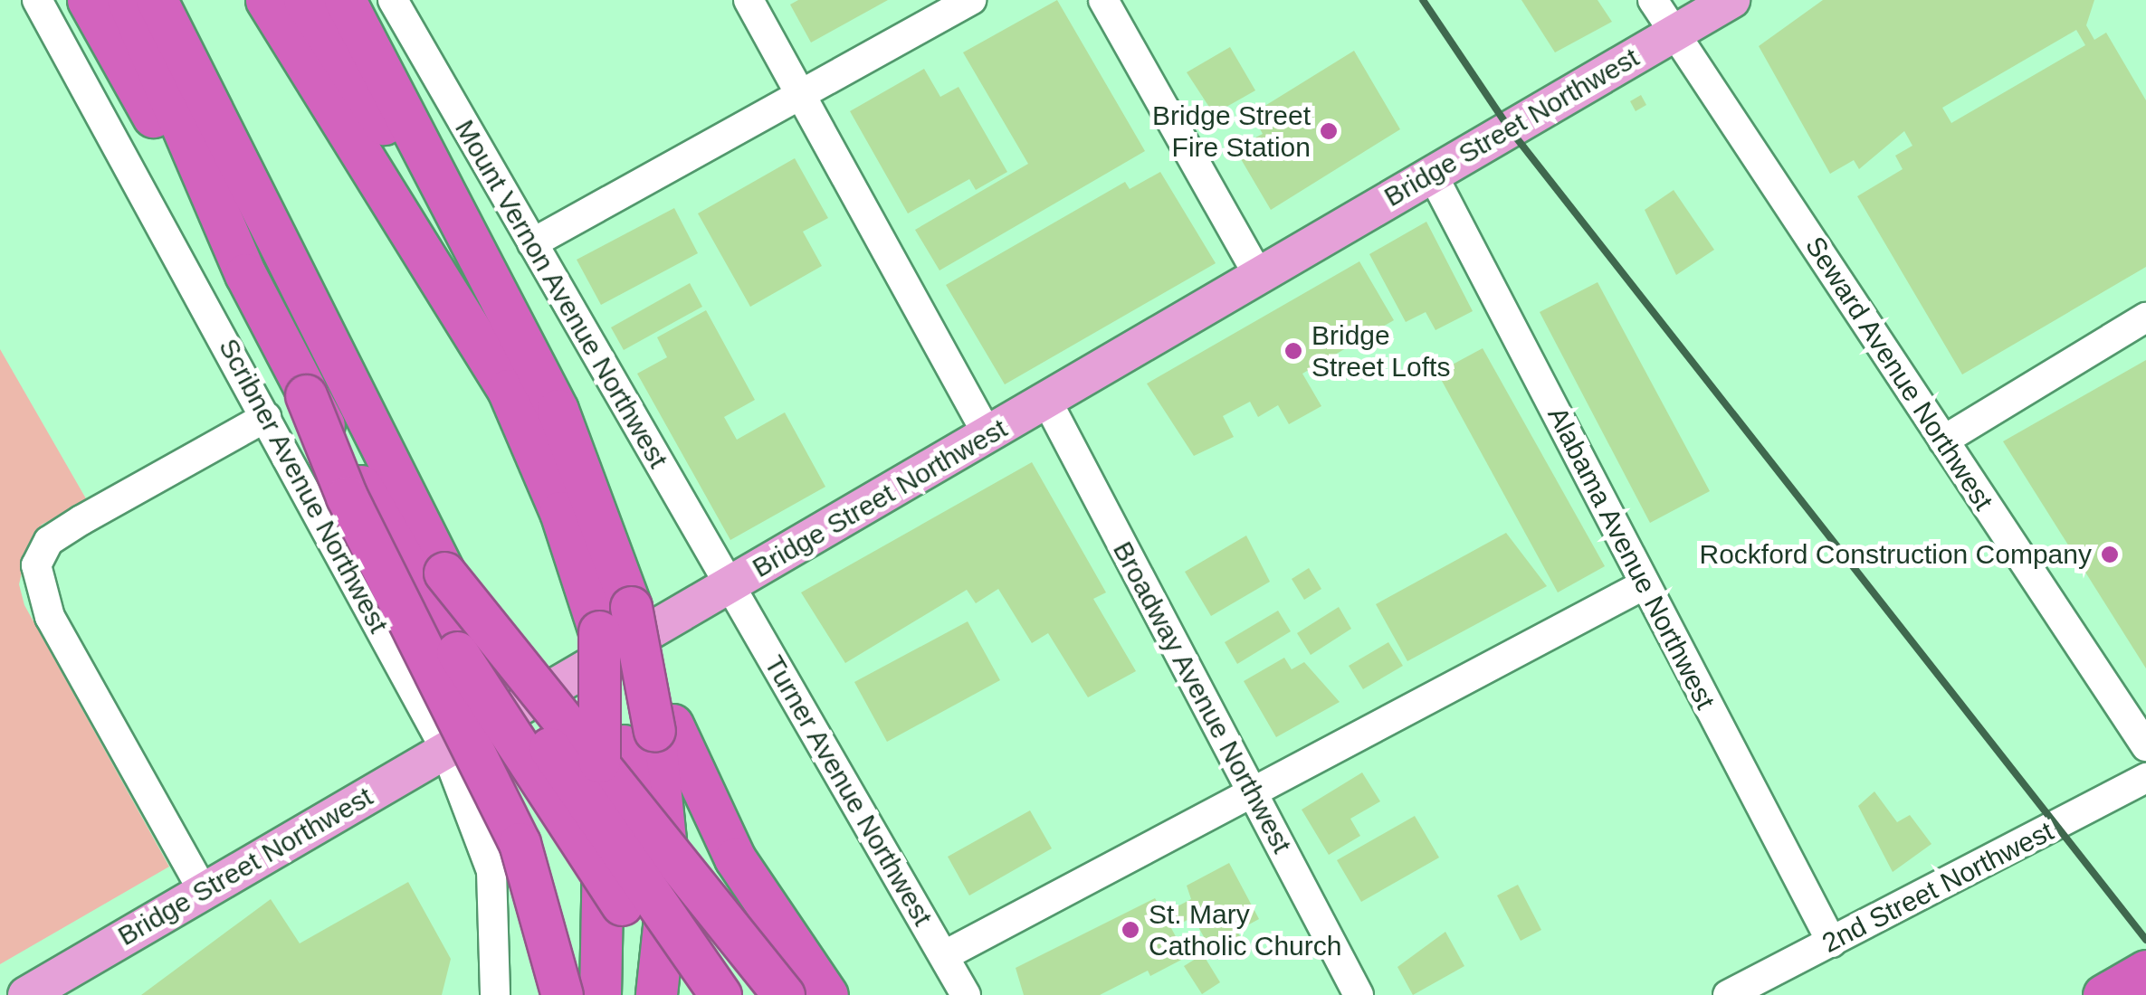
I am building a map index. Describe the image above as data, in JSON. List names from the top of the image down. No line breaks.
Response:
{"streets":{"main road":["Bridge Street Northwest"],"street":["Mount Vernon Avenue Northwest","Seward Avenue Northwest","Scribner Avenue Northwest","Alabama Avenue Northwest","Broadway Avenue Northwest","Turner Avenue Northwest","2nd Street Northwest"]},"crossings":[["Bridge Street Northwest","Mount Vernon Avenue Northwest"],["Bridge Street Northwest","Seward Avenue Northwest"],["Bridge Street Northwest","Scribner Avenue Northwest"],["Bridge Street Northwest","Alabama Avenue Northwest"],["Bridge Street Northwest","Broadway Avenue Northwest"],["Bridge Street Northwest","Turner Avenue Northwest"],["Mount Vernon Avenue Northwest","Turner Avenue Northwest"],["Alabama Avenue Northwest","2nd Street Northwest"]],"places":["Bridge Street Fire Station","Bridge Street Lofts","Rockford Construction Company","St. Mary Catholic Church"]}
